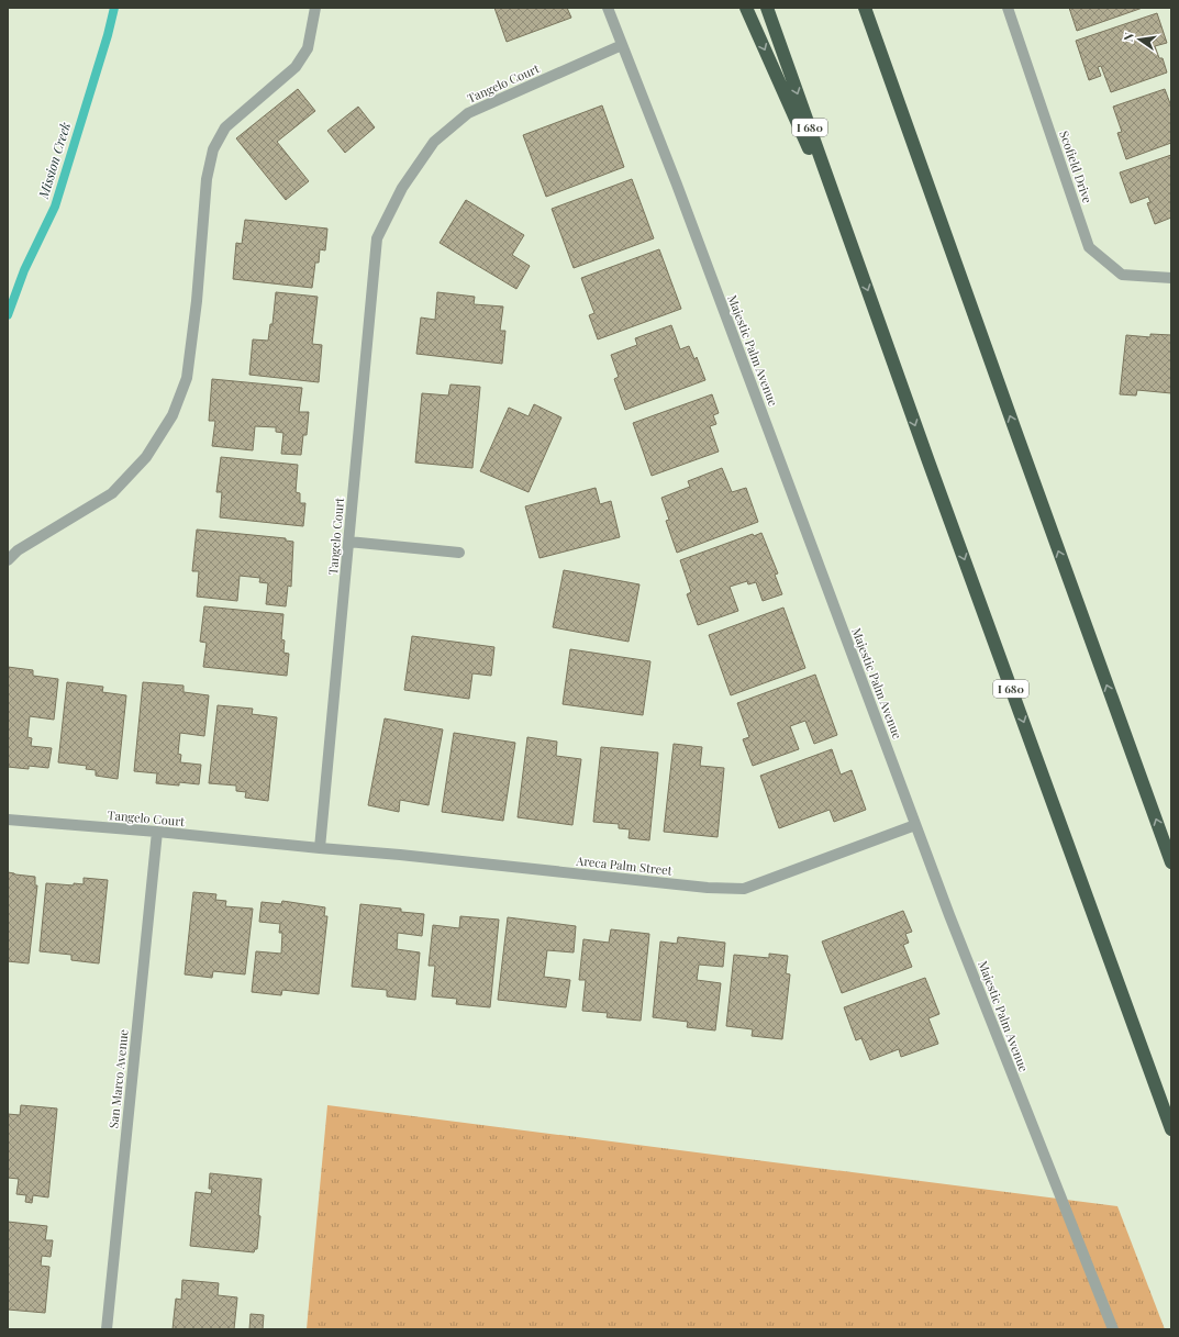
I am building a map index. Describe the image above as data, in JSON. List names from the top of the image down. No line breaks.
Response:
{"streets":{"highway":["I 680"],"street":["Tangelo Court","Scofield Drive","Majestic Palm Avenue","Areca Palm Street","San Marco Avenue"]},"crossings":[["Tangelo Court","Majestic Palm Avenue"],["Tangelo Court","Areca Palm Street"],["Tangelo Court","San Marco Avenue"],["Majestic Palm Avenue","Areca Palm Street"]],"water":["Mission Creek"],"north":"left"}
